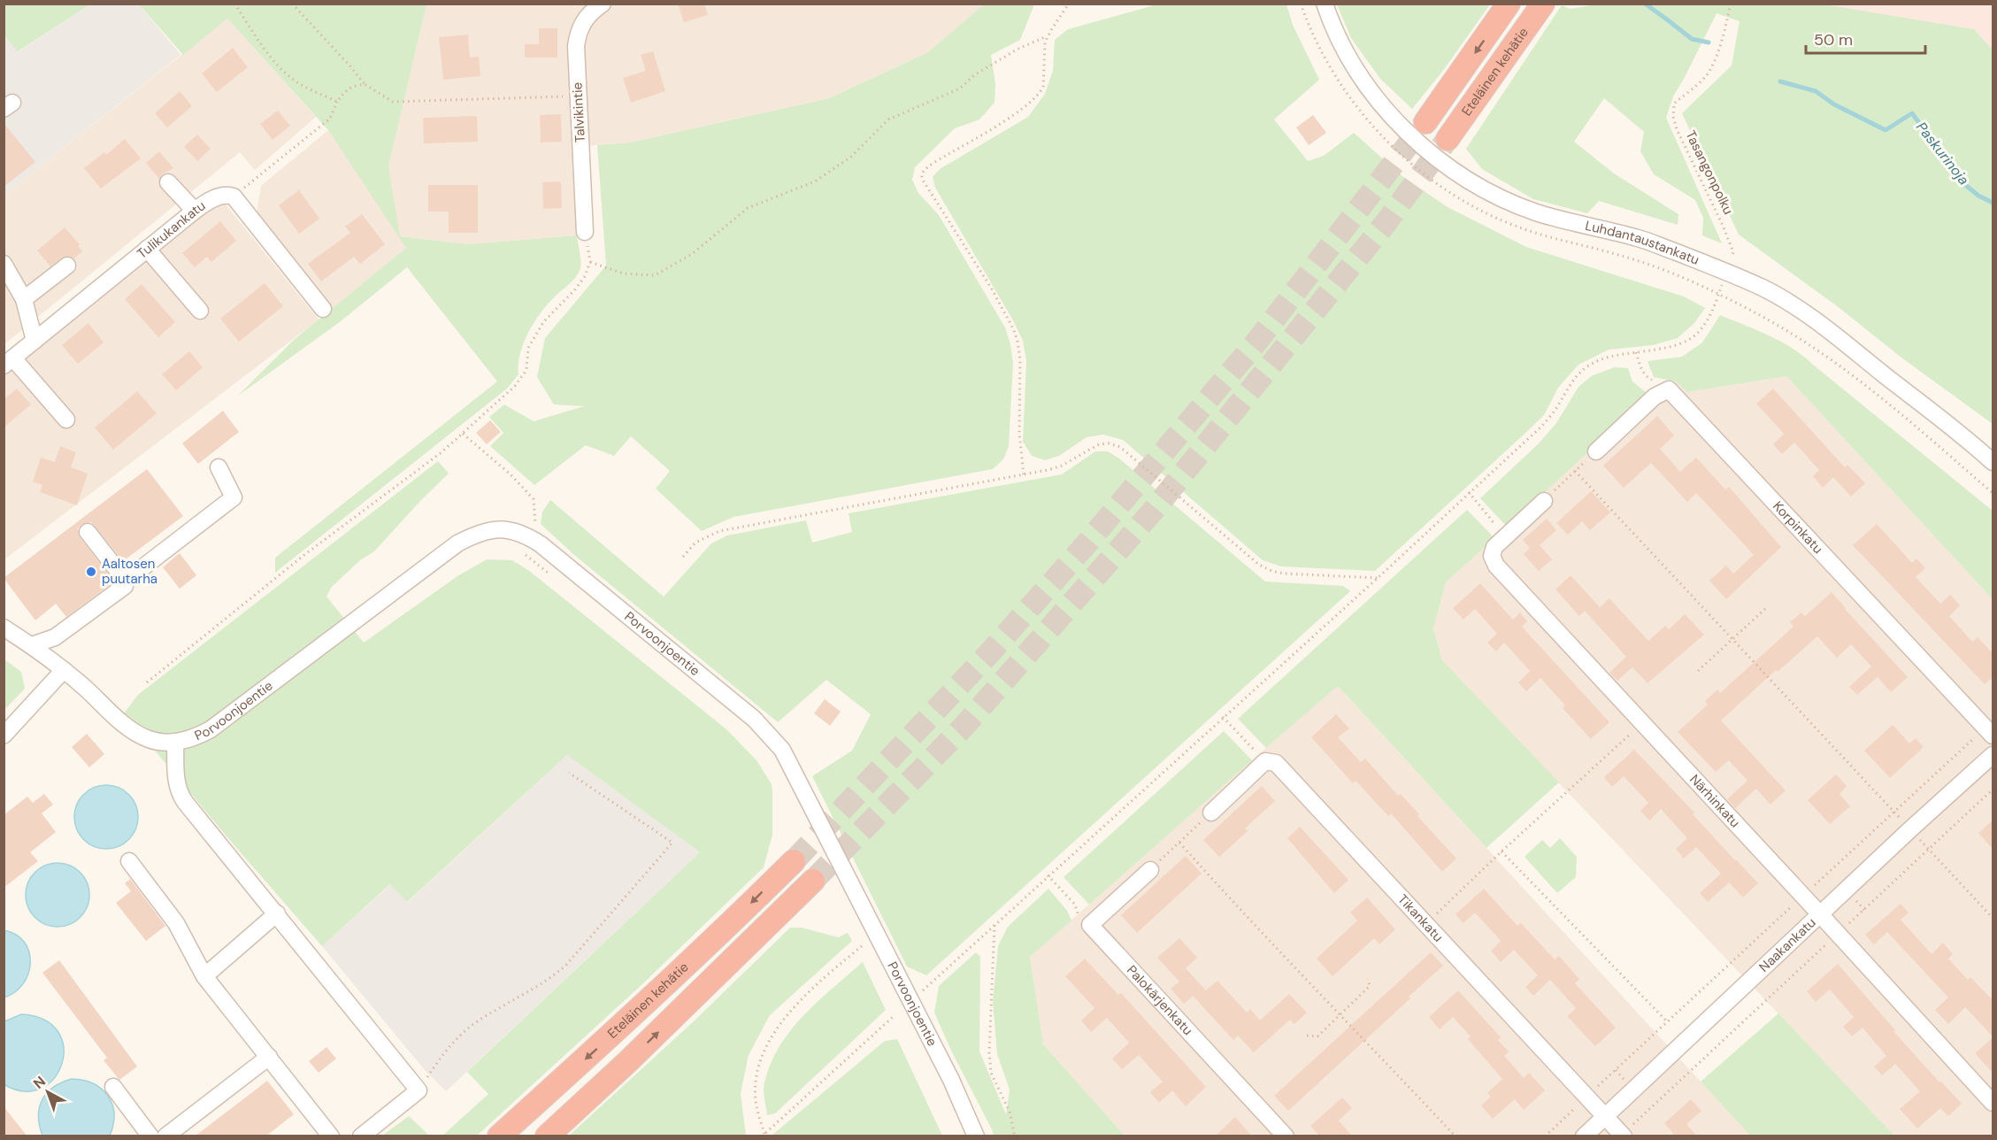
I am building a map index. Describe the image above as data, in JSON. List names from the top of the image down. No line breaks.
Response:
{"streets":{"highway":["Eteläinen kehätie"],"street":["Talvikintie","Tulikukankatu","Luhdantaustankatu","Korpinkatu","Porvoonjoentie","Närhinkatu","Tikankatu","Naakankatu","Palokärjenkatu"],"path":["Tasangonpolku"]},"crossings":[["Tasangonpolku","Luhdantaustankatu"],["Närhinkatu","Naakankatu"],["Tikankatu","Naakankatu"]],"water":["Paskurinoja"],"places":["Aaltosen puutarha"],"scale_bar":"50 m","north":"top left"}
